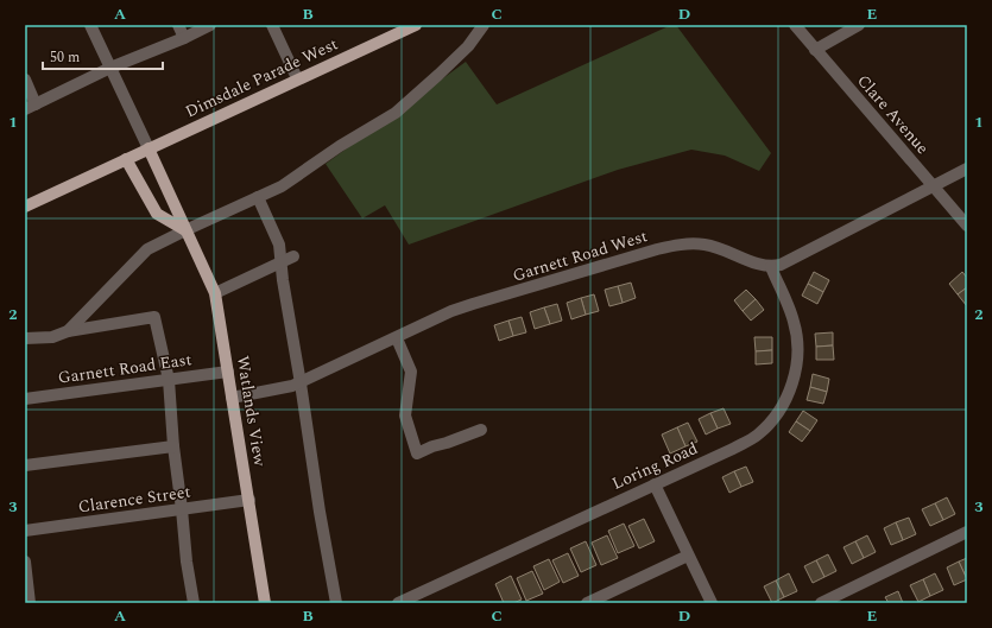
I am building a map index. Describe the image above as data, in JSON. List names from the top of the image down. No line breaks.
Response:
{"streets":{"main road":["Dimsdale Parade West","Watlands View"],"street":["Clare Avenue","Garnett Road West","Garnett Road East","Loring Road","Clarence Street"]},"crossings":[["Dimsdale Parade West","Watlands View"],["Garnett Road West","Watlands View"],["Garnett Road West","Loring Road"],["Garnett Road East","Watlands View"],["Watlands View","Clarence Street"]],"scale_bar":"50 m","grid":{"columns":["A","B","C","D","E"],"rows":["1","2","3"]}}
